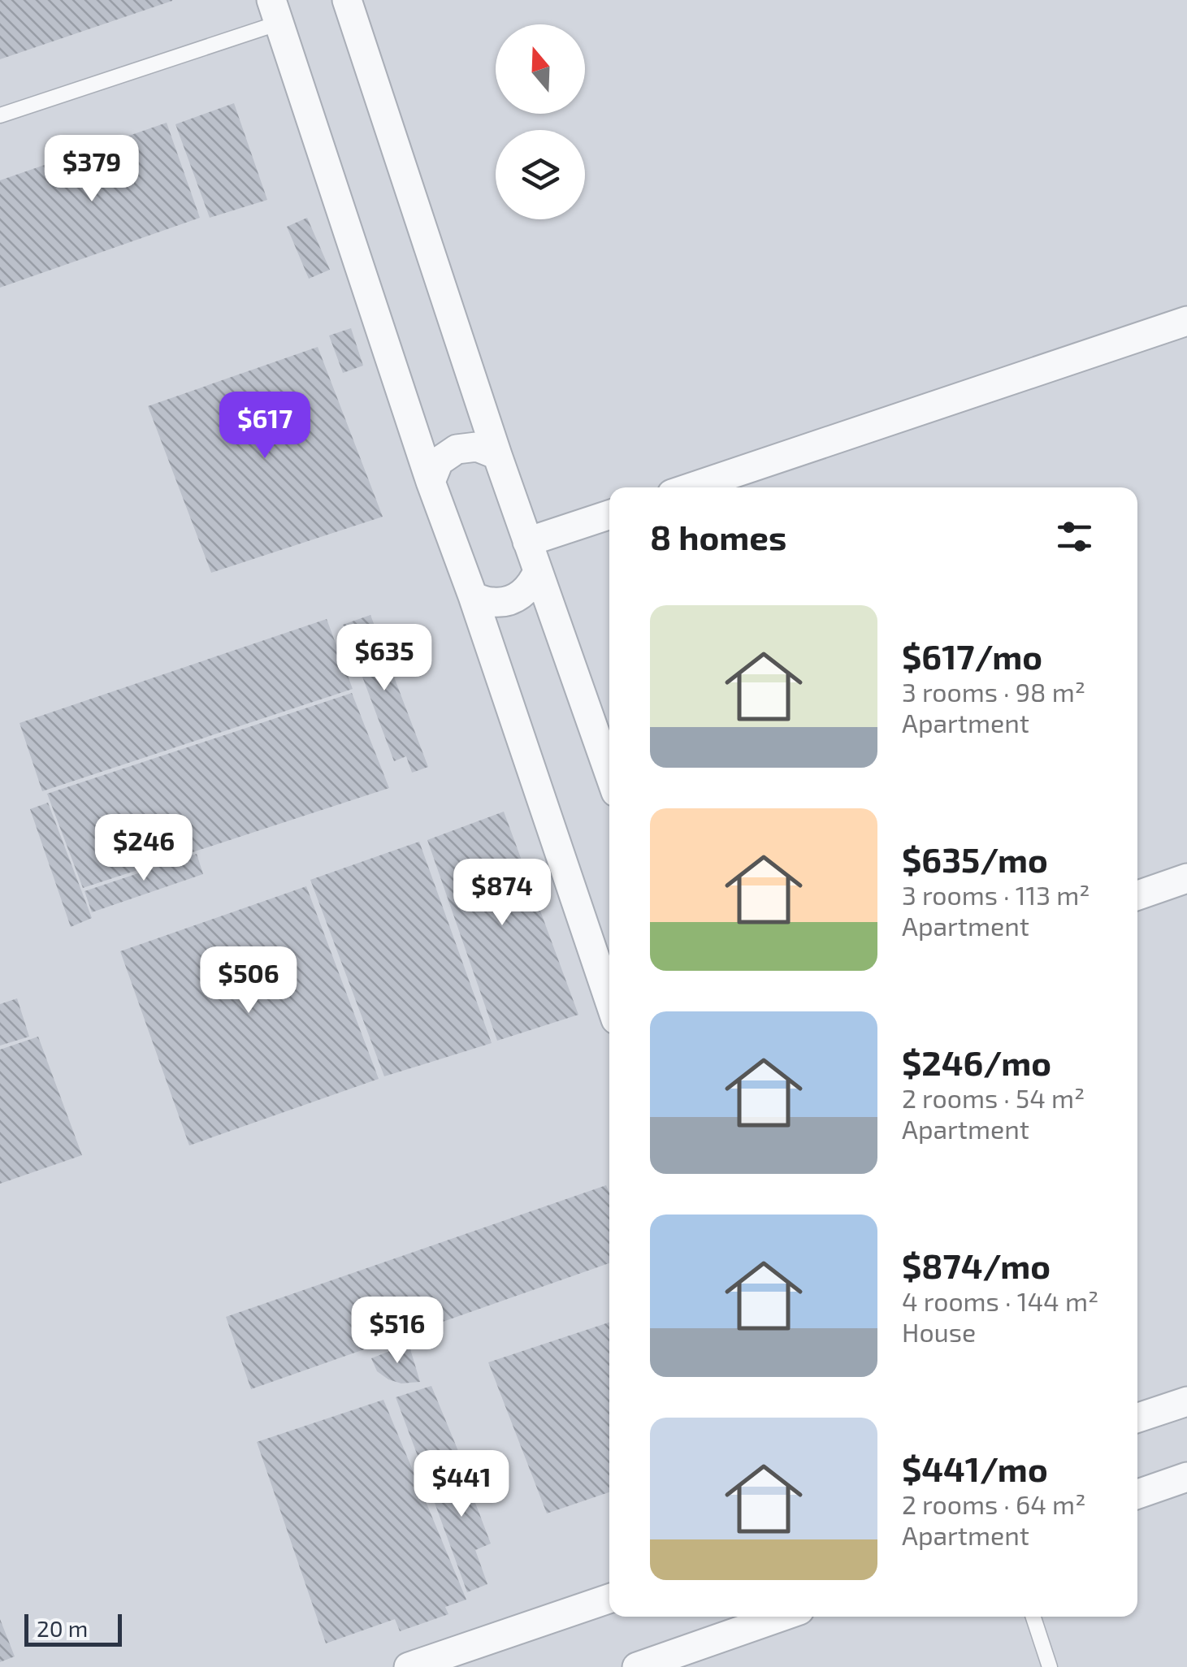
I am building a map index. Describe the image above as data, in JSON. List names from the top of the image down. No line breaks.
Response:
{"scale_bar":"20 m","north":"top","page":{"price":["$379","$617","$635","$246","$874","$506","$516","$441"],"heading":"8 homes","list":[{"name":"$617/mo","note":"3 rooms · 98 m² · Apartment"},{"name":"$635/mo","note":"3 rooms · 113 m² · Apartment"},{"name":"$246/mo","note":"2 rooms · 54 m² · Apartment"},{"name":"$874/mo","note":"4 rooms · 144 m² · House"},{"name":"$441/mo","note":"2 rooms · 64 m² · Apartment"}],"scale":"20 m"}}
